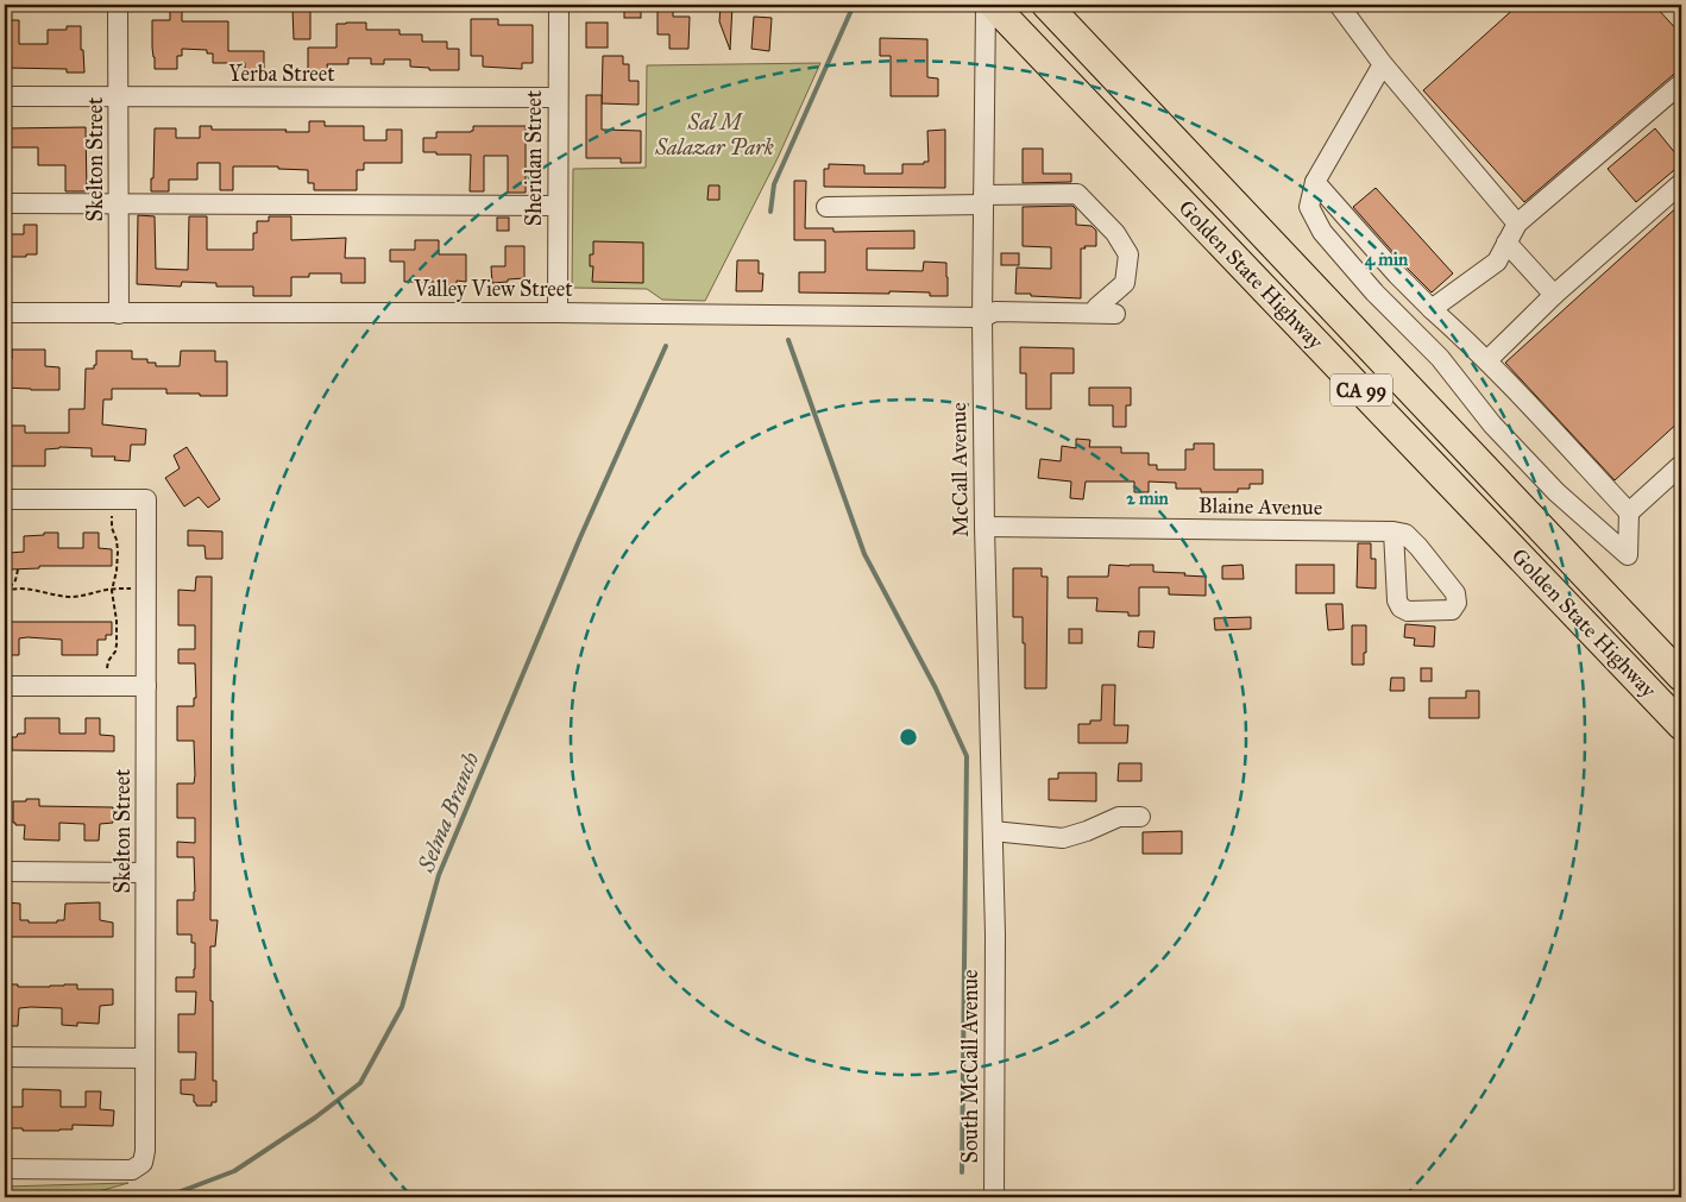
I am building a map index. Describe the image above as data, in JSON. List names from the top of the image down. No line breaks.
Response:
{"streets":{"highway":["Golden State Highway","CA 99"],"street":["Yerba Street","Sheridan Street","Skelton Street","Valley View Street","McCall Avenue","Blaine Avenue","South McCall Avenue"]},"crossings":[["Yerba Street","Sheridan Street"],["Yerba Street","Skelton Street"],["Sheridan Street","Valley View Street"],["Skelton Street","Valley View Street"],["Valley View Street","McCall Avenue"],["McCall Avenue","Blaine Avenue"],["McCall Avenue","South McCall Avenue"]],"water":["Selma Branch"],"parks":["Sal M Salazar Park"],"rings":["4 min","2 min"]}
